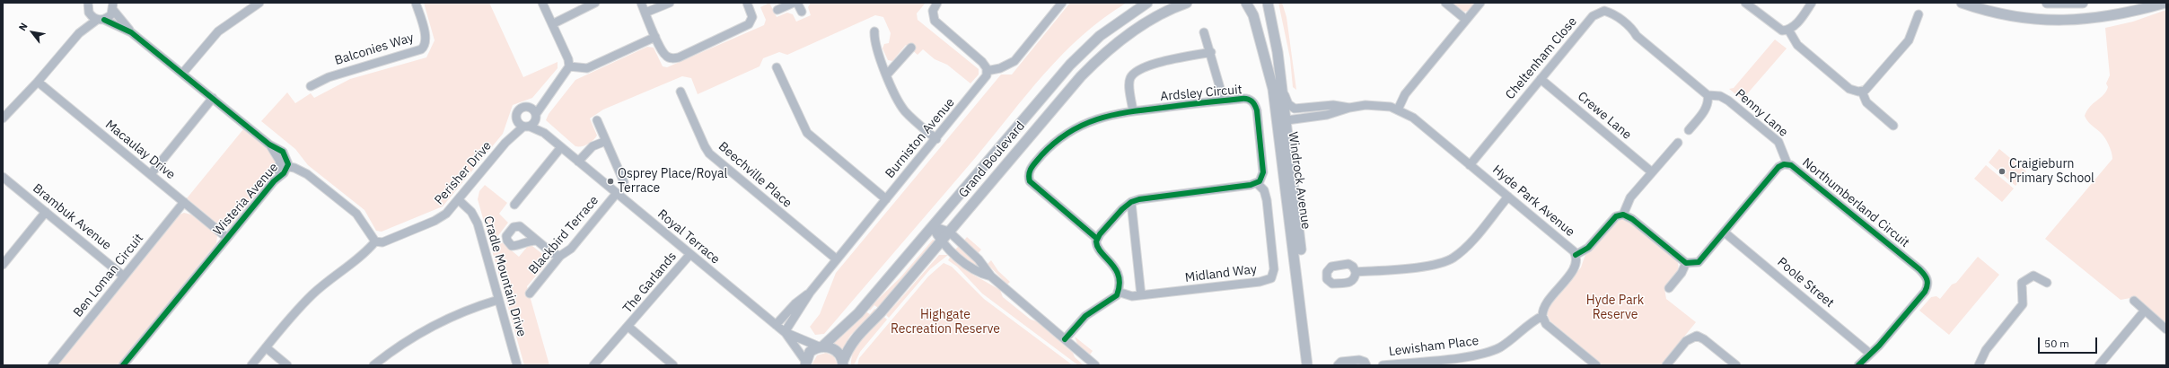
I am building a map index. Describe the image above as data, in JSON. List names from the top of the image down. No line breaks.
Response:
{"streets":{"street":["Balconies Way","Cheltenham Close","Ardsley Circuit","Penny Lane","Crewe Lane","Burniston Avenue","Macaulay Drive","Grand Boulevard","Perisher Drive","Beechville Place","Windrock Avenue","Wisteria Avenue","Hyde Park Avenue","Northumberland Circuit","Brambuk Avenue","Blackbird Terrace","Royal Terrace","Midland Way","Ben Loman Circuit","Cradle Mountain Drive","The Garlands","Poole Street","Lewisham Place"]},"crossings":[["Cheltenham Close","Penny Lane"],["Cheltenham Close","Crewe Lane"],["Cheltenham Close","Hyde Park Avenue"],["Ardsley Circuit","Midland Way"],["Penny Lane","Northumberland Circuit"],["Burniston Avenue","Beechville Place"],["Burniston Avenue","Royal Terrace"],["Macaulay Drive","Wisteria Avenue"],["Macaulay Drive","Ben Loman Circuit"],["Grand Boulevard","Royal Terrace"],["Perisher Drive","Royal Terrace"],["Perisher Drive","Cradle Mountain Drive"],["Windrock Avenue","Hyde Park Avenue"],["Hyde Park Avenue","Lewisham Place"],["Northumberland Circuit","Poole Street"],["Brambuk Avenue","Ben Loman Circuit"],["Blackbird Terrace","Royal Terrace"],["Royal Terrace","The Garlands"]],"parks":["Hyde Park Reserve","Highgate Recreation Reserve"],"places":["Craigieburn Primary School","Osprey Place/Royal Terrace"],"scale_bar":"50 m","north":"top left"}
